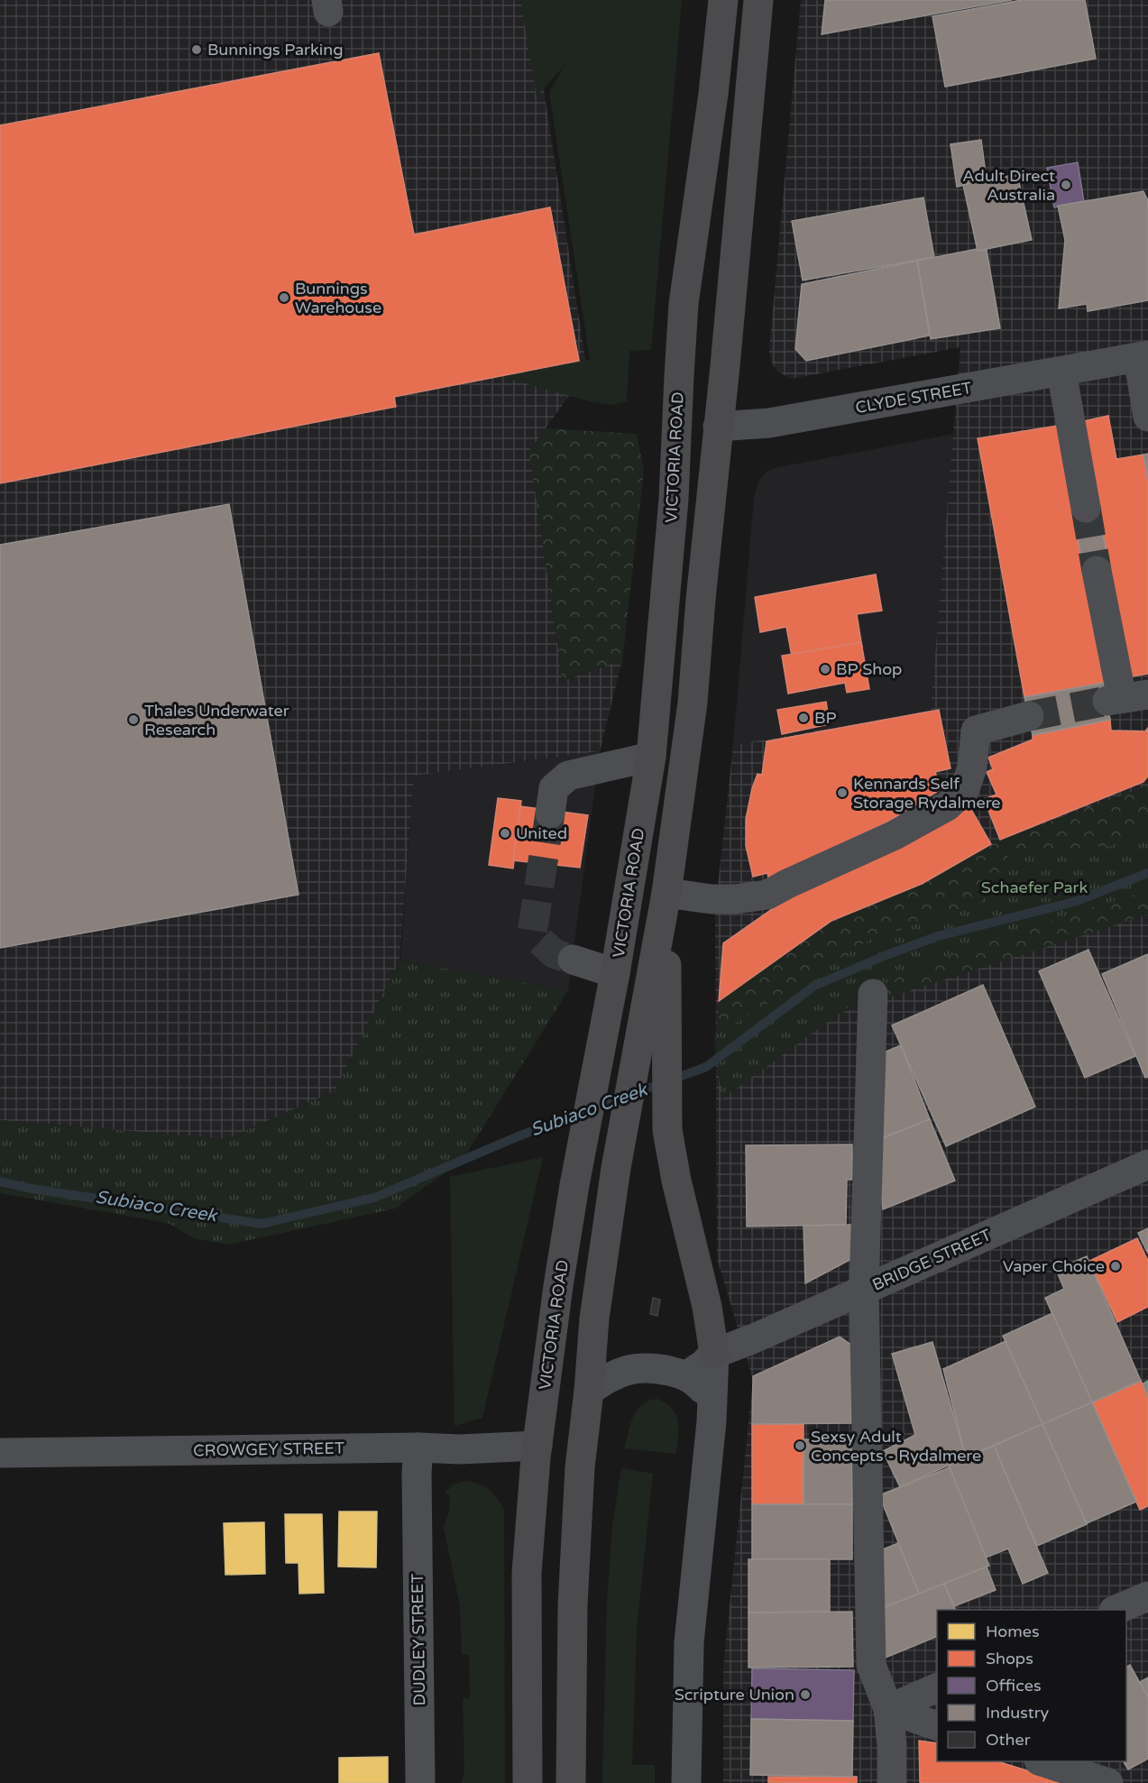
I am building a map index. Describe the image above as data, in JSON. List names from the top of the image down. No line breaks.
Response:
{"streets":{"highway":["CLYDE STREET","VICTORIA ROAD"],"street":["BRIDGE STREET","CROWGEY STREET","DUDLEY STREET"]},"crossings":[["CLYDE STREET","VICTORIA ROAD"],["VICTORIA ROAD","CROWGEY STREET"],["CROWGEY STREET","DUDLEY STREET"]],"water":["Subiaco Creek"],"parks":["Schaefer Park"],"places":["Bunnings Parking","Adult Direct Australia","Bunnings Warehouse","BP Shop","BP","Thales Underwater Research","Kennards Self Storage Rydalmere","United","Vaper Choice","Sexsy Adult Concepts - Rydalmere","Scripture Union"],"legend":["Homes","Shops","Offices","Industry","Other"]}
